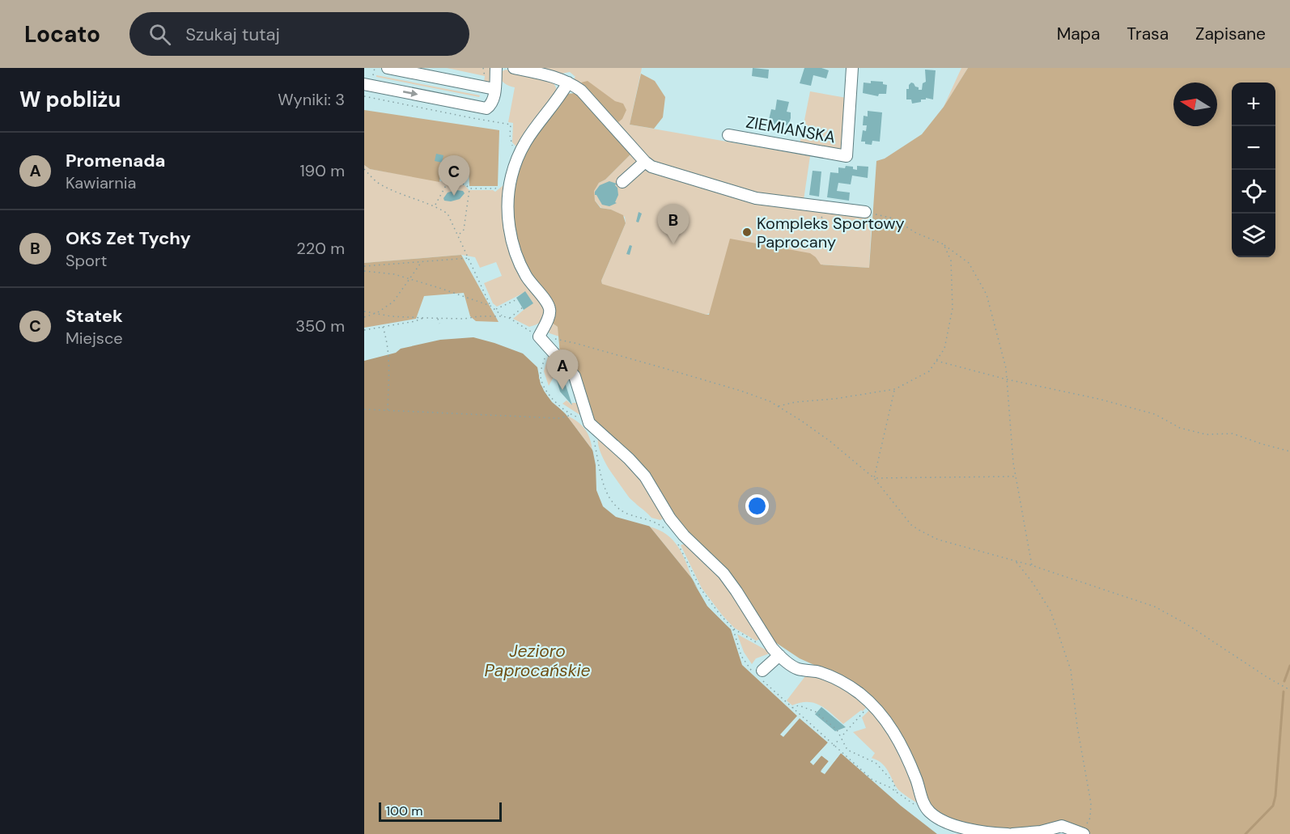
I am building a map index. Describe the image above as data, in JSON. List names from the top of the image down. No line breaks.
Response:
{"streets":{"street":["ZIEMIAŃSKA"]},"water":["Jezioro Paprocańskie"],"places":["Kompleks Sportowy Paprocany"],"scale_bar":"100 m","north":"left","page":{"header":"Locato","search":"Szukaj tutaj","nav":["Mapa","Trasa","Zapisane"],"heading":["W pobliżu","Wyniki: 3"],"map_buttons":["+","−"],"list":[{"mark":"A","name":"Promenada","note":"Kawiarnia","value":"190 m"},{"mark":"B","name":"OKS Zet Tychy","note":"Sport","value":"220 m"},{"mark":"C","name":"Statek","note":"Miejsce","value":"350 m"}],"pins":["C","B","A"],"scale":"100 m"}}
